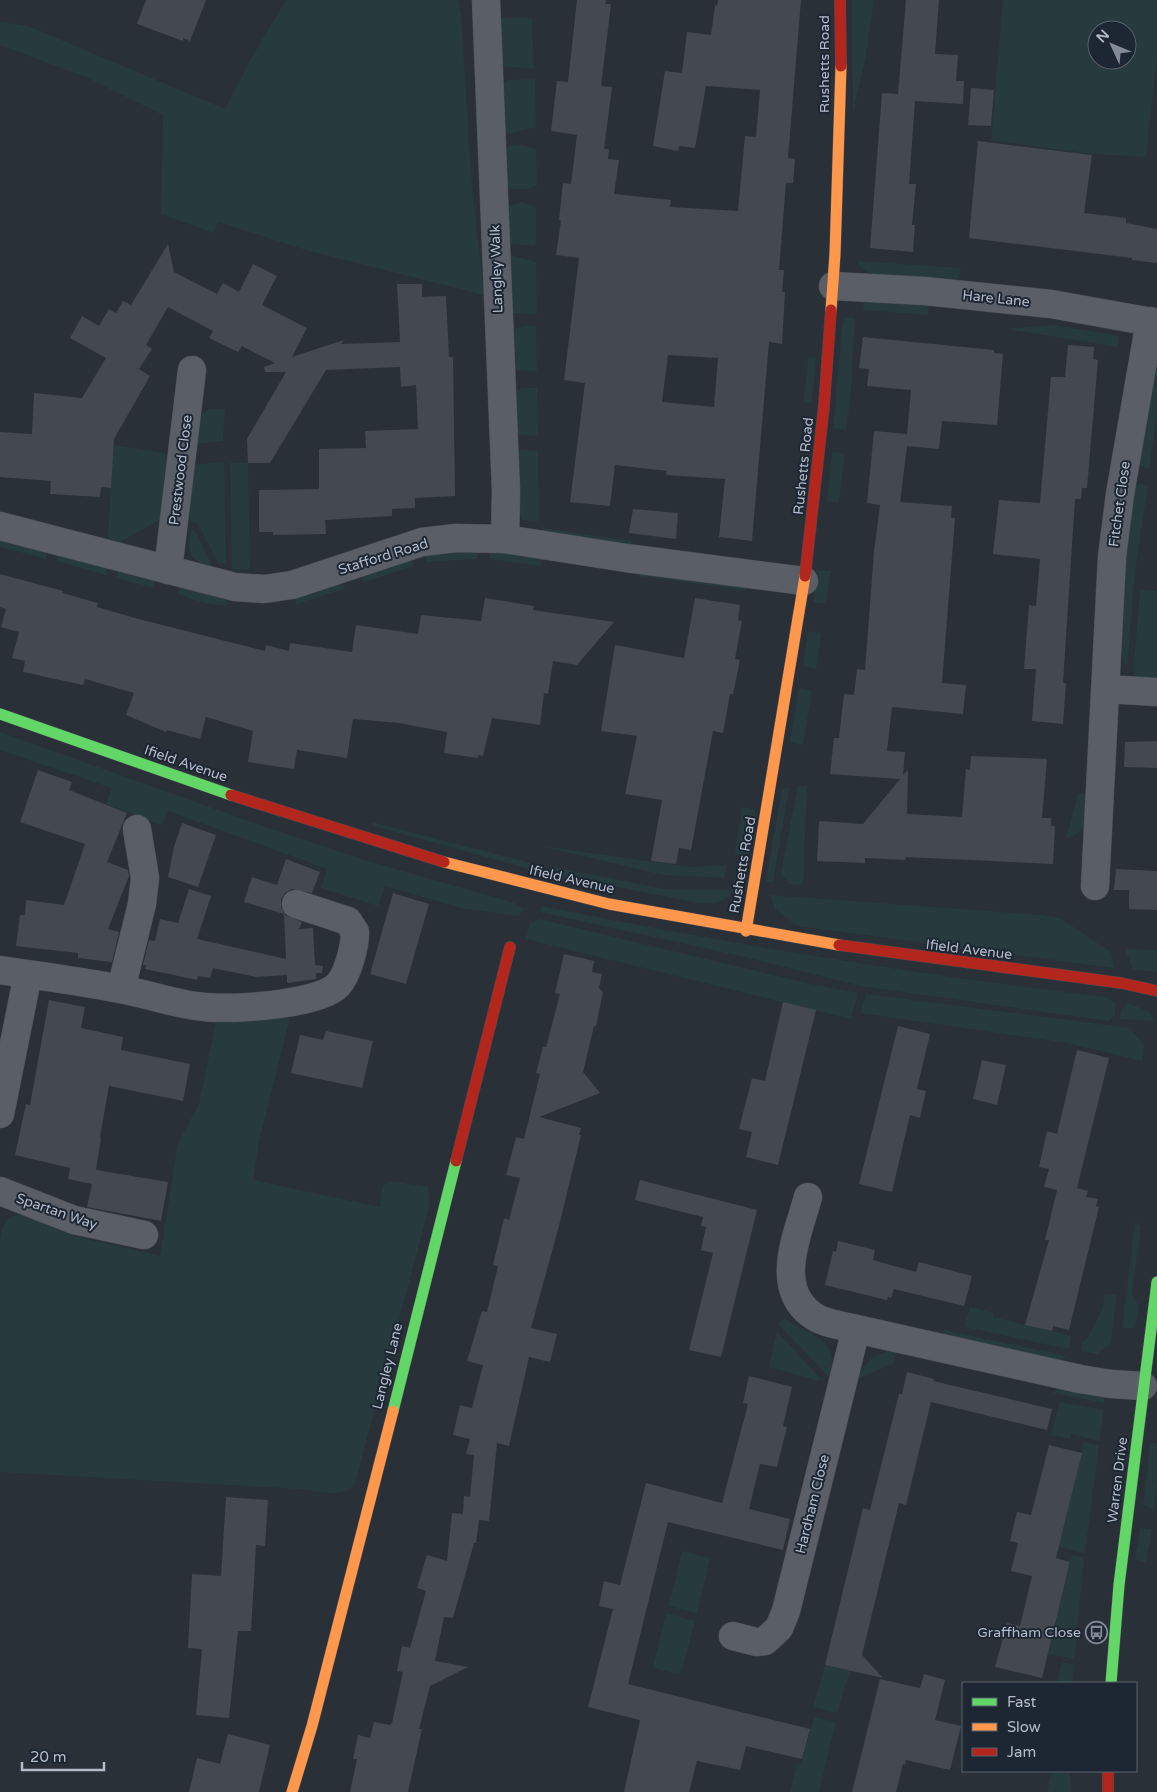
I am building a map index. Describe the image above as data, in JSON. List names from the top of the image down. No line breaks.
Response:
{"streets":{"street":["Rushetts Road","Langley Walk","Hare Lane","Prestwood Close","Fitchet Close","Stafford Road","Ifield Avenue","Spartan Way","Langley Lane","Warren Drive","Hardham Close"]},"crossings":[["Rushetts Road","Hare Lane"],["Rushetts Road","Stafford Road"],["Rushetts Road","Ifield Avenue"],["Langley Walk","Stafford Road"],["Hare Lane","Fitchet Close"],["Prestwood Close","Stafford Road"]],"places":{"bus stop":["Graffham Close"]},"legend":["Fast","Slow","Jam"],"scale_bar":"20 m","north":"top left"}
